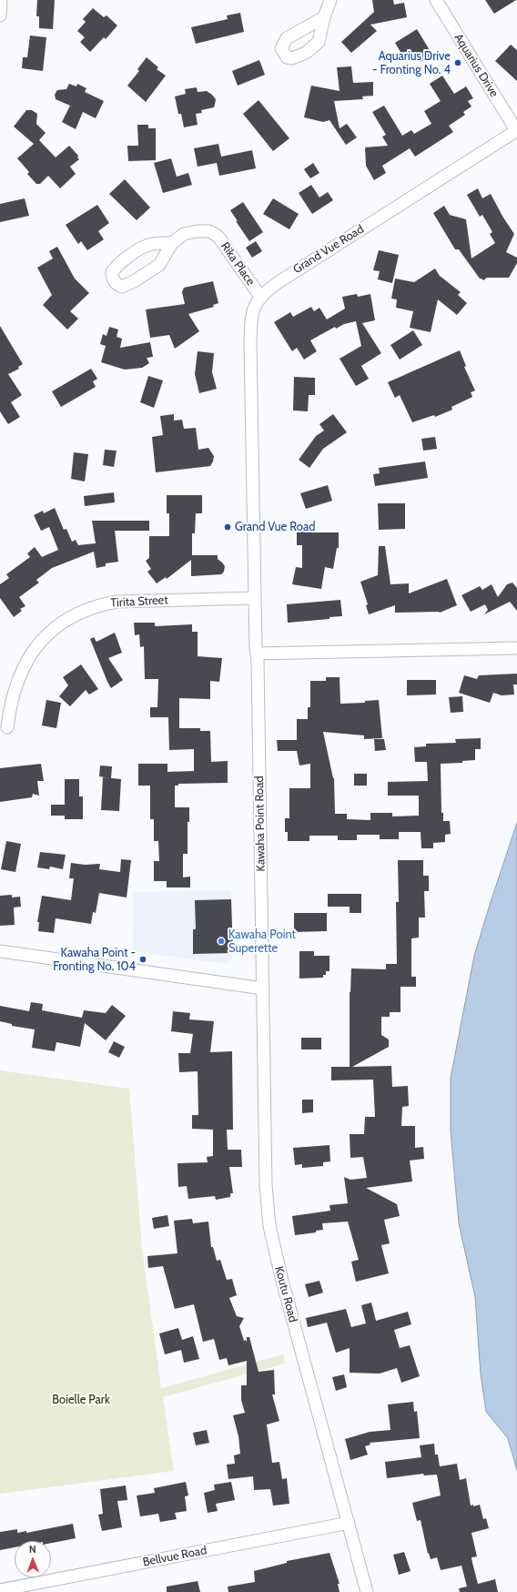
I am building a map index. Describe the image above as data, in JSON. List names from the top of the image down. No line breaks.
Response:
{"streets":{"street":["Aquarius Drive","Grand Vue Road","Rika Place","Tirita Street","Kawaha Point Road","Koutu Road","Bellvue Road"]},"crossings":[["Aquarius Drive","Grand Vue Road"],["Grand Vue Road","Rika Place"],["Grand Vue Road","Tirita Street"],["Grand Vue Road","Kawaha Point Road"],["Kawaha Point Road","Koutu Road"],["Koutu Road","Bellvue Road"]],"parks":["Boielle Park"],"places":["Aquarius Drive - Fronting No. 4","Grand Vue Road","Kawaha Point Superette","Kawaha Point - Fronting No. 104"],"north":"top"}
